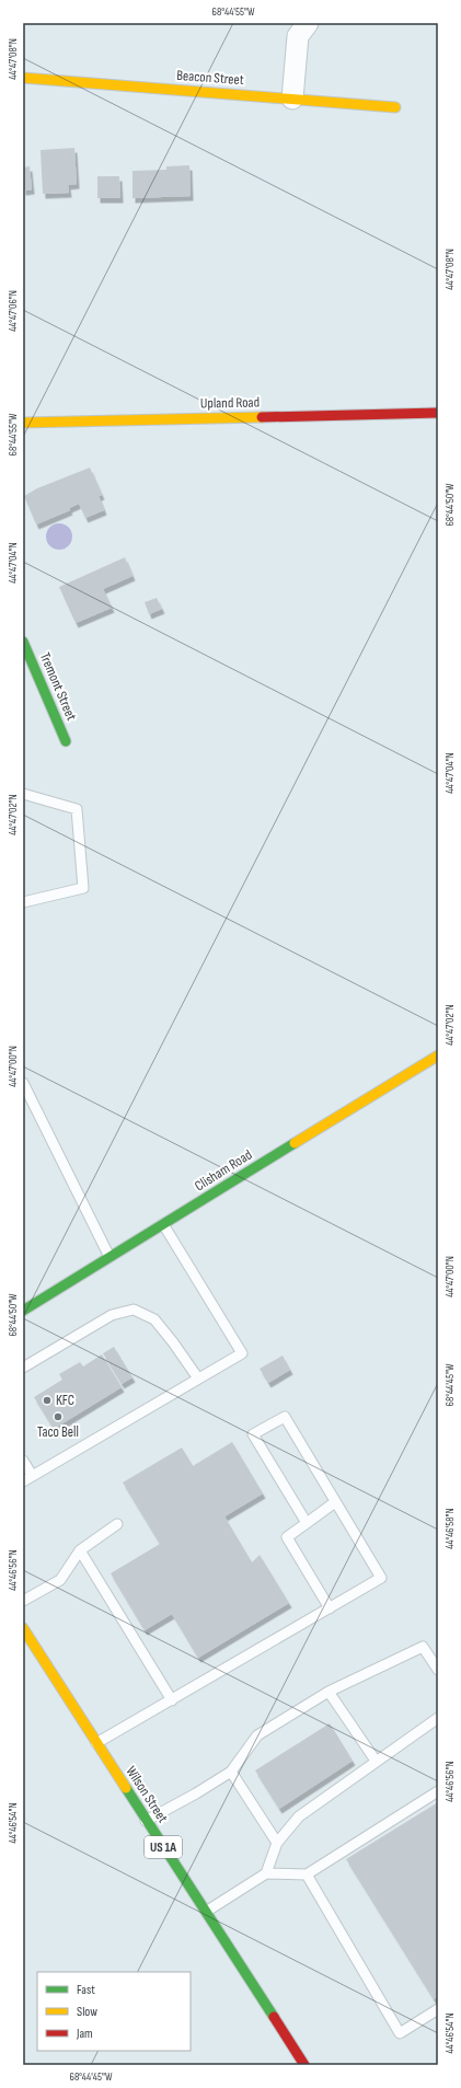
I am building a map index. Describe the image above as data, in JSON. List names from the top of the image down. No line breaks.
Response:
{"streets":{"street":["Beacon Street","Upland Road","Tremont Street","Clisham Road","Wilson Street","US 1A"]},"places":["KFC","Taco Bell"],"legend":["Fast","Slow","Jam"],"coordinates":["68°44'55\"W","44°47'08\"N","44°47'06\"N","68°44'50\"W","44°47'04\"N","44°47'02\"N","44°47'00\"N","68°44'45\"W","44°46'58\"N","44°46'56\"N","44°46'54\"N"]}
